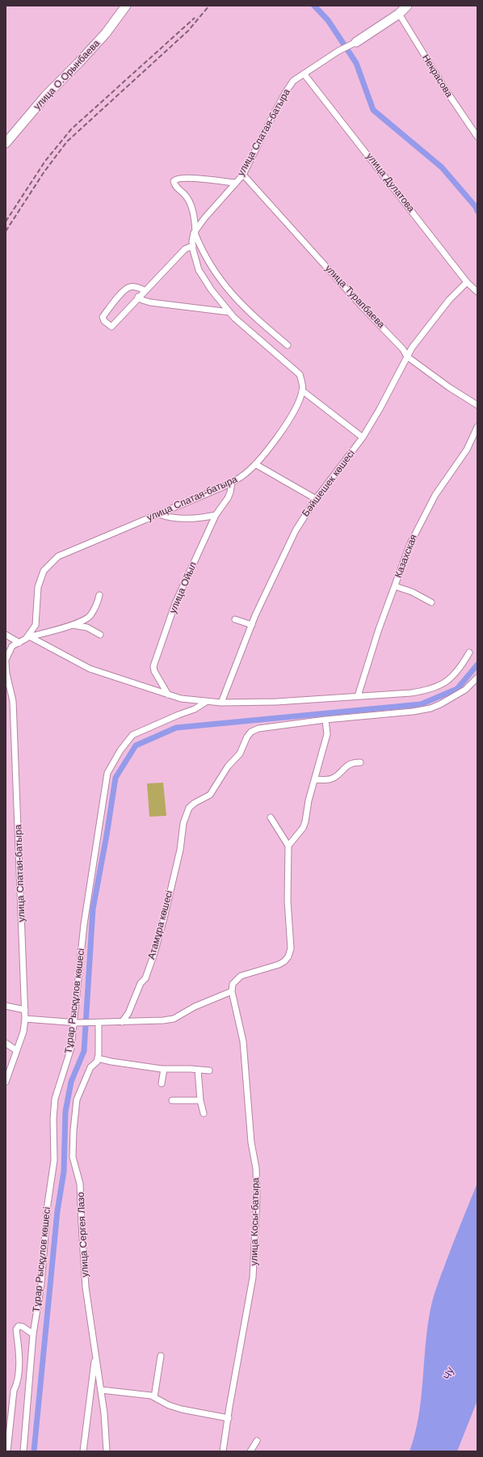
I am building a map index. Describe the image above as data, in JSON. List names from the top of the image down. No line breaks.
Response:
{"streets":{"street":["улица О.Орынбаева","Некрасова","улица Спатая-батыра","улица Дулатова","улица Турапбаева","Бәйшешек көшесі","Казахская","улица Ойыл","Атамұра көшесі","Тұрар Рысқұлов көшесі","улица Косы-батыра","улица Сергея Лазо"]},"crossings":[["улица Спатая-батыра","улица Дулатова"],["улица Спатая-батыра","улица Турапбаева"],["улица Спатая-батыра","улица Ойыл"],["улица Дулатова","Бәйшешек көшесі"],["улица Турапбаева","Бәйшешек көшесі"]],"water":["Чу"]}
